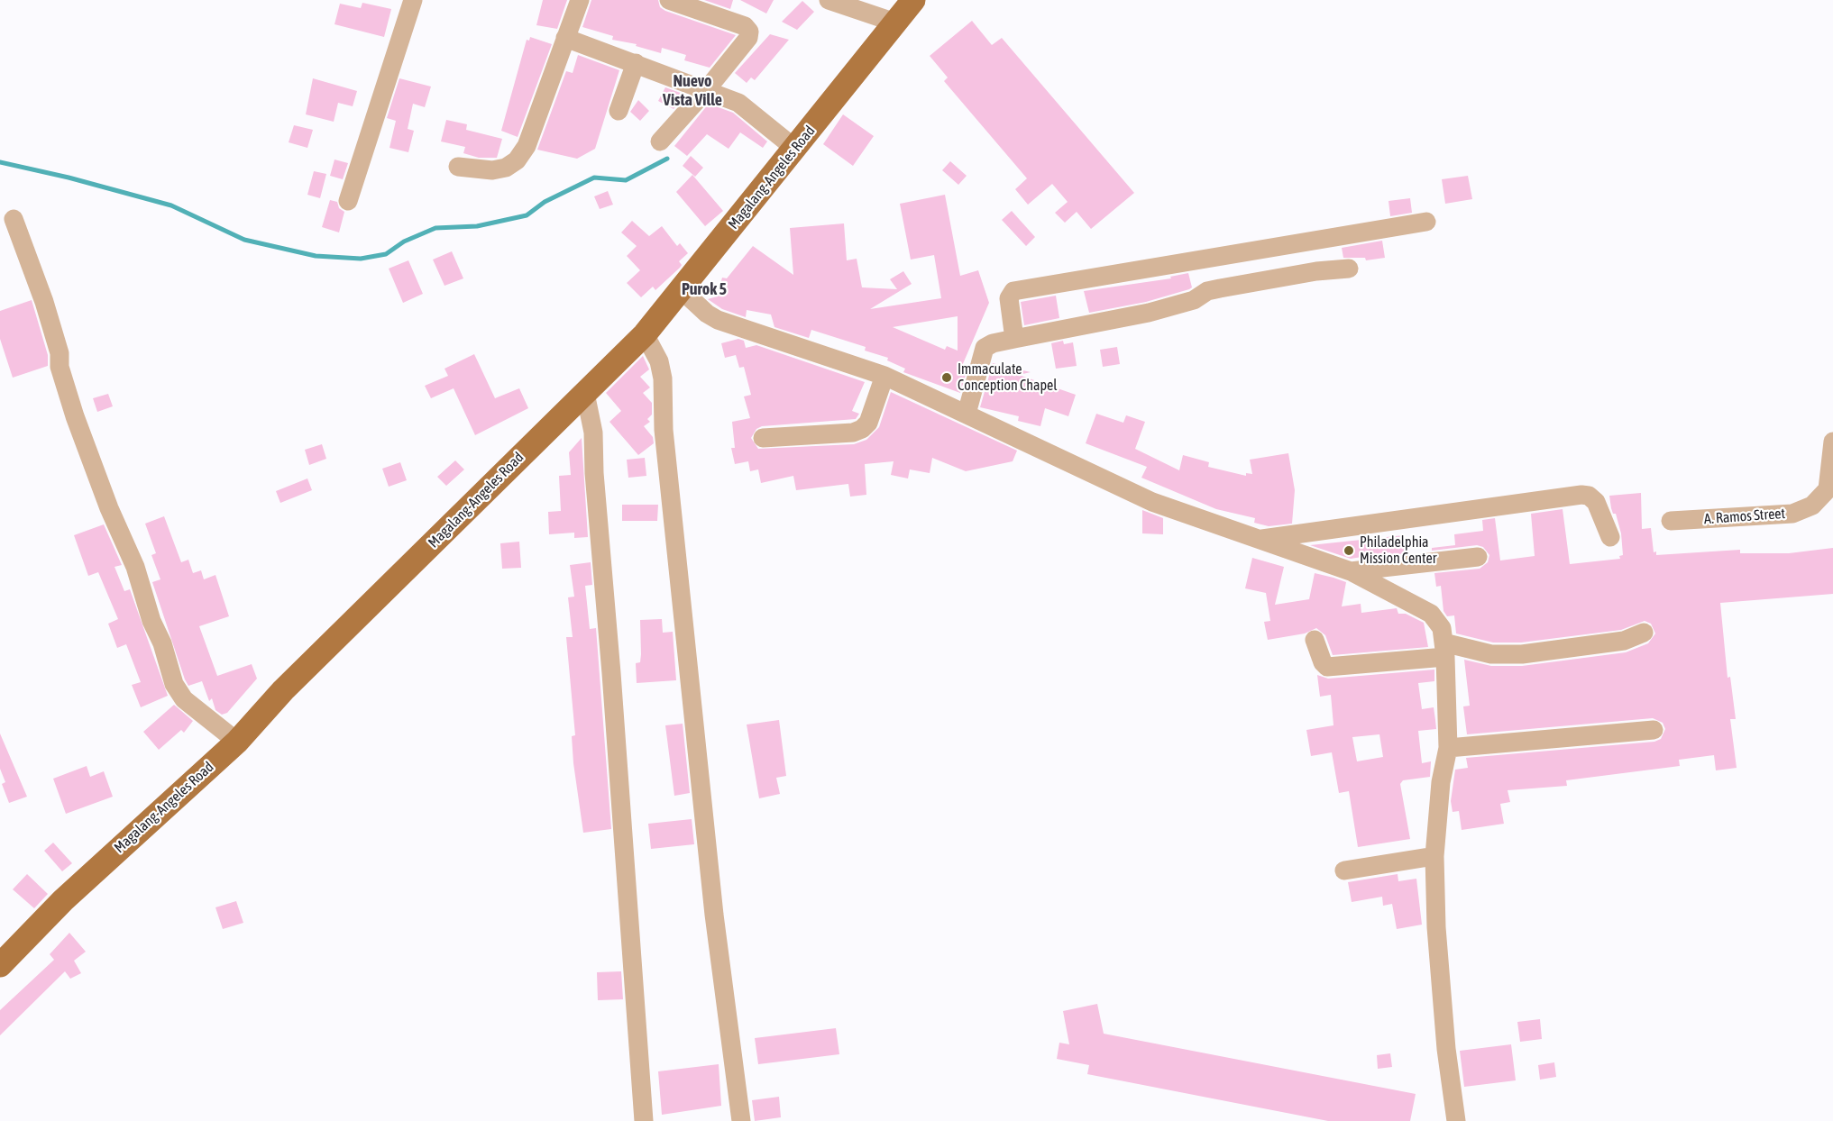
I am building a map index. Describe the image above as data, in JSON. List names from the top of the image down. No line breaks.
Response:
{"streets":{"main road":["Magalang-Angeles Road"],"street":["A. Ramos Street"]},"districts":["Nuevo Vista Ville","Purok 5"],"places":["Immaculate Conception Chapel","Philadelphia Mission Center"]}
